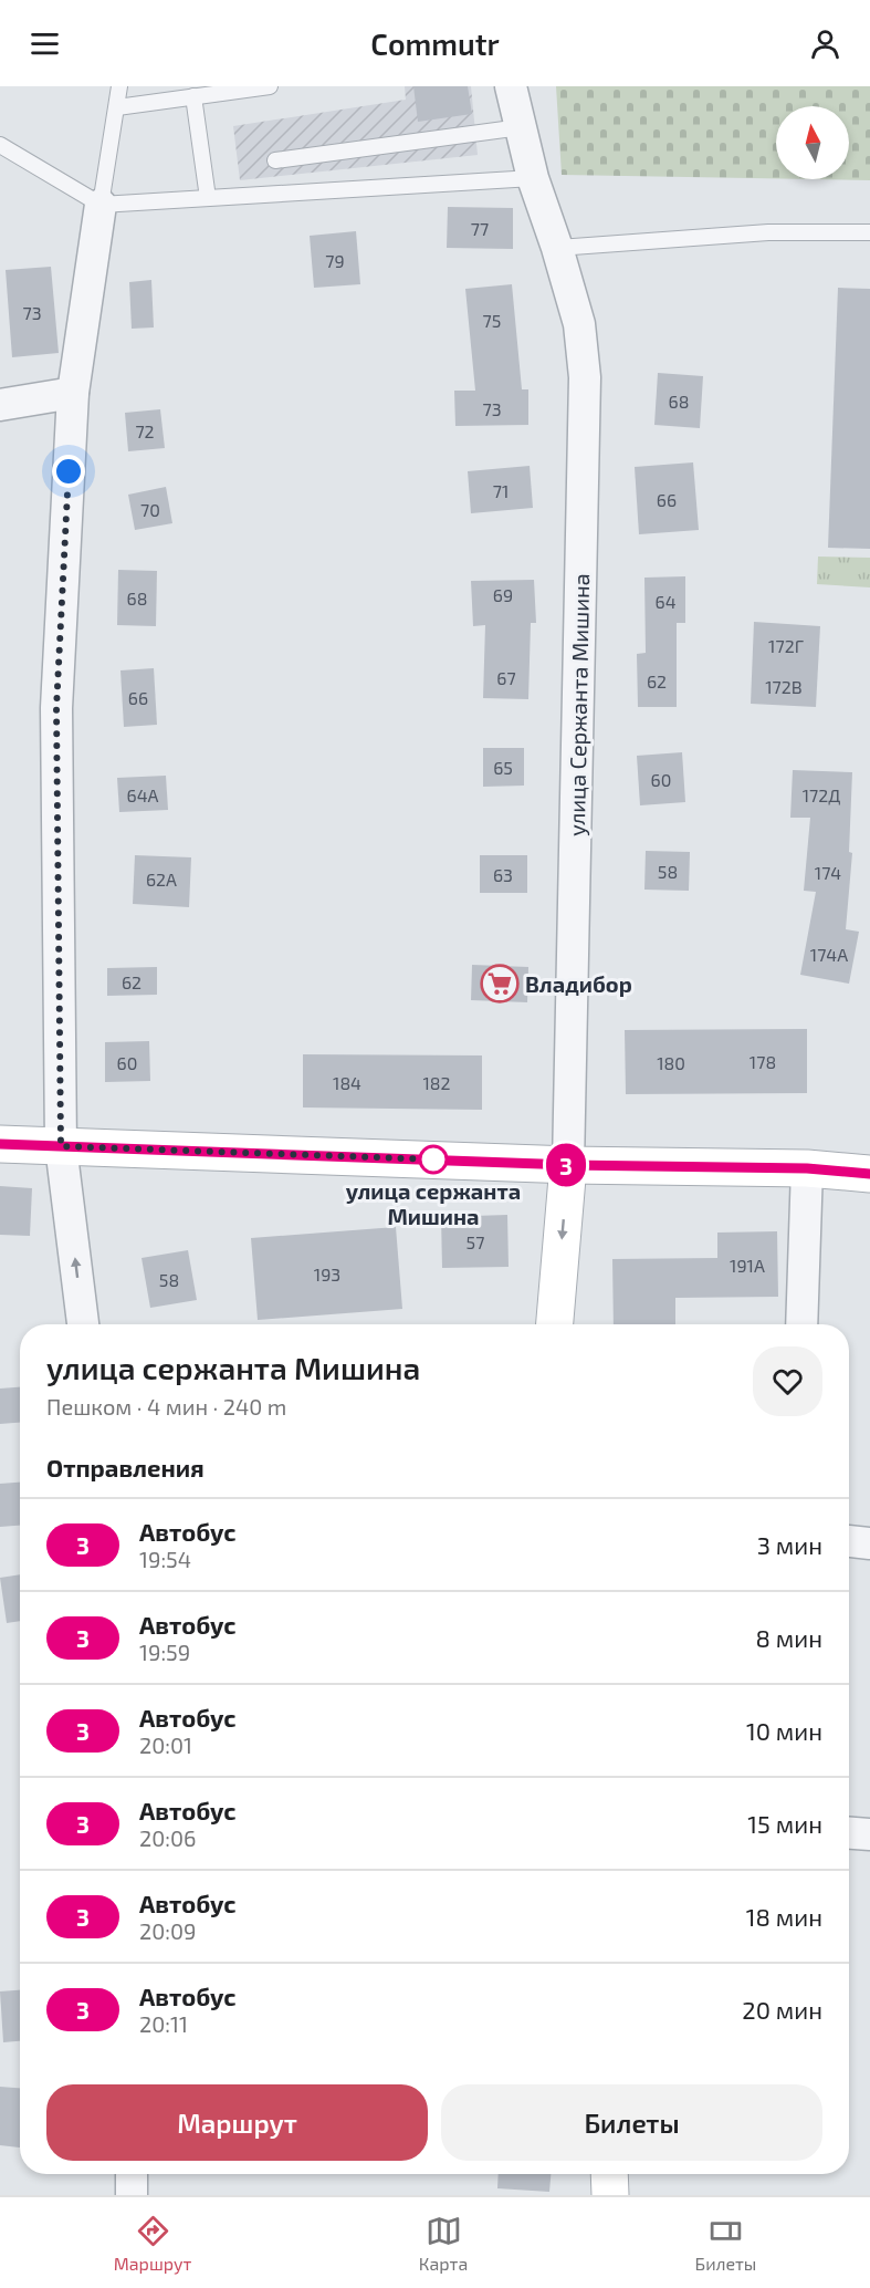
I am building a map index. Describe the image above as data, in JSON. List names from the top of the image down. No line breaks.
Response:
{"streets":{"main road":["улица Сержанта Мишина"]},"places":{"supermarket":["Владибор"],"other":["улица cержанта Мишина"]},"lines":["bus line 3"],"house_numbers":["77","79","73","75","68","73","72","71","66","70","69","68","64","172Г","67","62","172В","66","65","60","64А","172Д","58","174","63","62А","174А","62","178","60","180","184","182","57","191А","193","58"],"north":"top","page":{"header":"Commutr","on_map":"3","heading":[["улица cержанта Мишина","Пешком · 4 мин · 240 m"],"Отправления"],"list":[{"mark":"3","name":"Автобус","note":"19:54","value":"3 мин"},{"mark":"3","name":"Автобус","note":"19:59","value":"8 мин"},{"mark":"3","name":"Автобус","note":"20:01","value":"10 мин"},{"mark":"3","name":"Автобус","note":"20:06","value":"15 мин"},{"mark":"3","name":"Автобус","note":"20:09","value":"18 мин"},{"mark":"3","name":"Автобус","note":"20:11","value":"20 мин"}],"buttons":["Маршрут","Билеты"],"tabs":["Маршрут","Карта","Билеты"]}}
